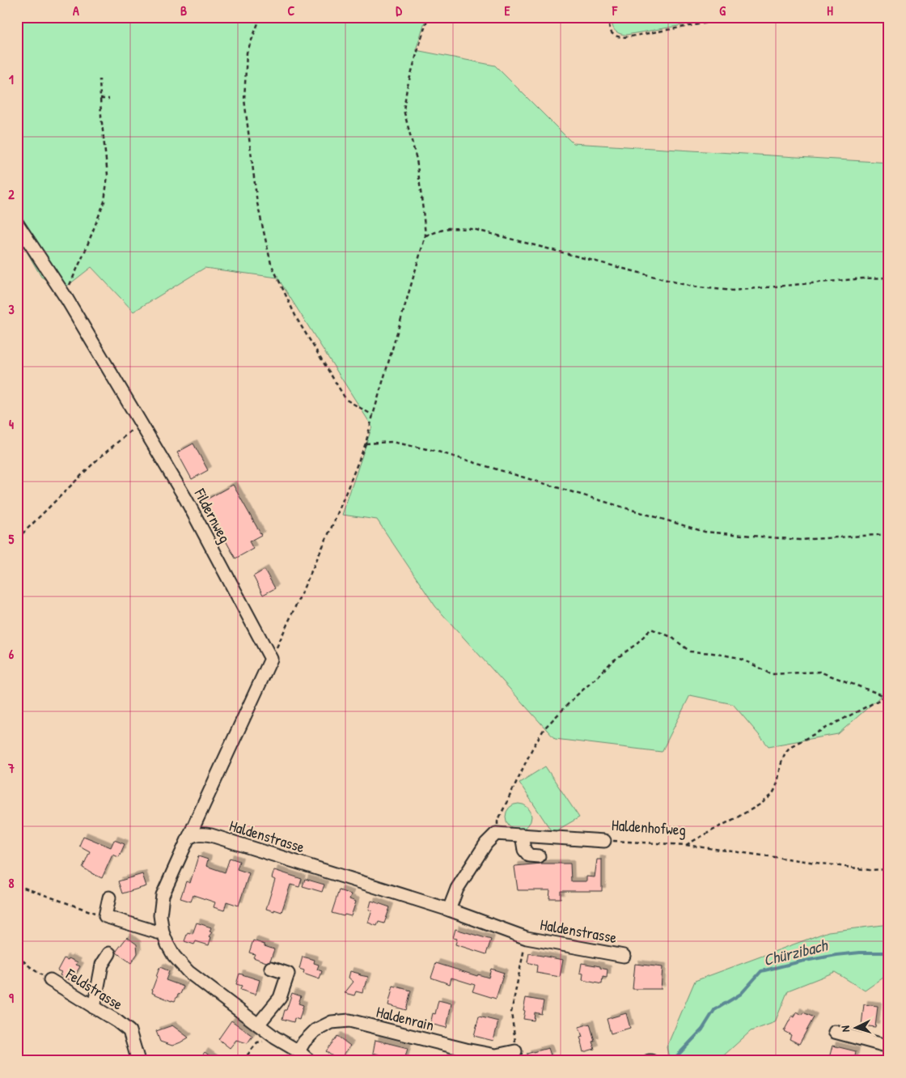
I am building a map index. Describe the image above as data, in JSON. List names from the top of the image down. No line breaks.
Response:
{"streets":{"street":["Fildernweg","Haldenhofweg","Haldenstrasse","Feldstrasse","Haldenrain"]},"water":["Chürzibach"],"north":"left","grid":{"columns":["A","B","C","D","E","F","G","H"],"rows":["1","2","3","4","5","6","7","8","9"]}}
